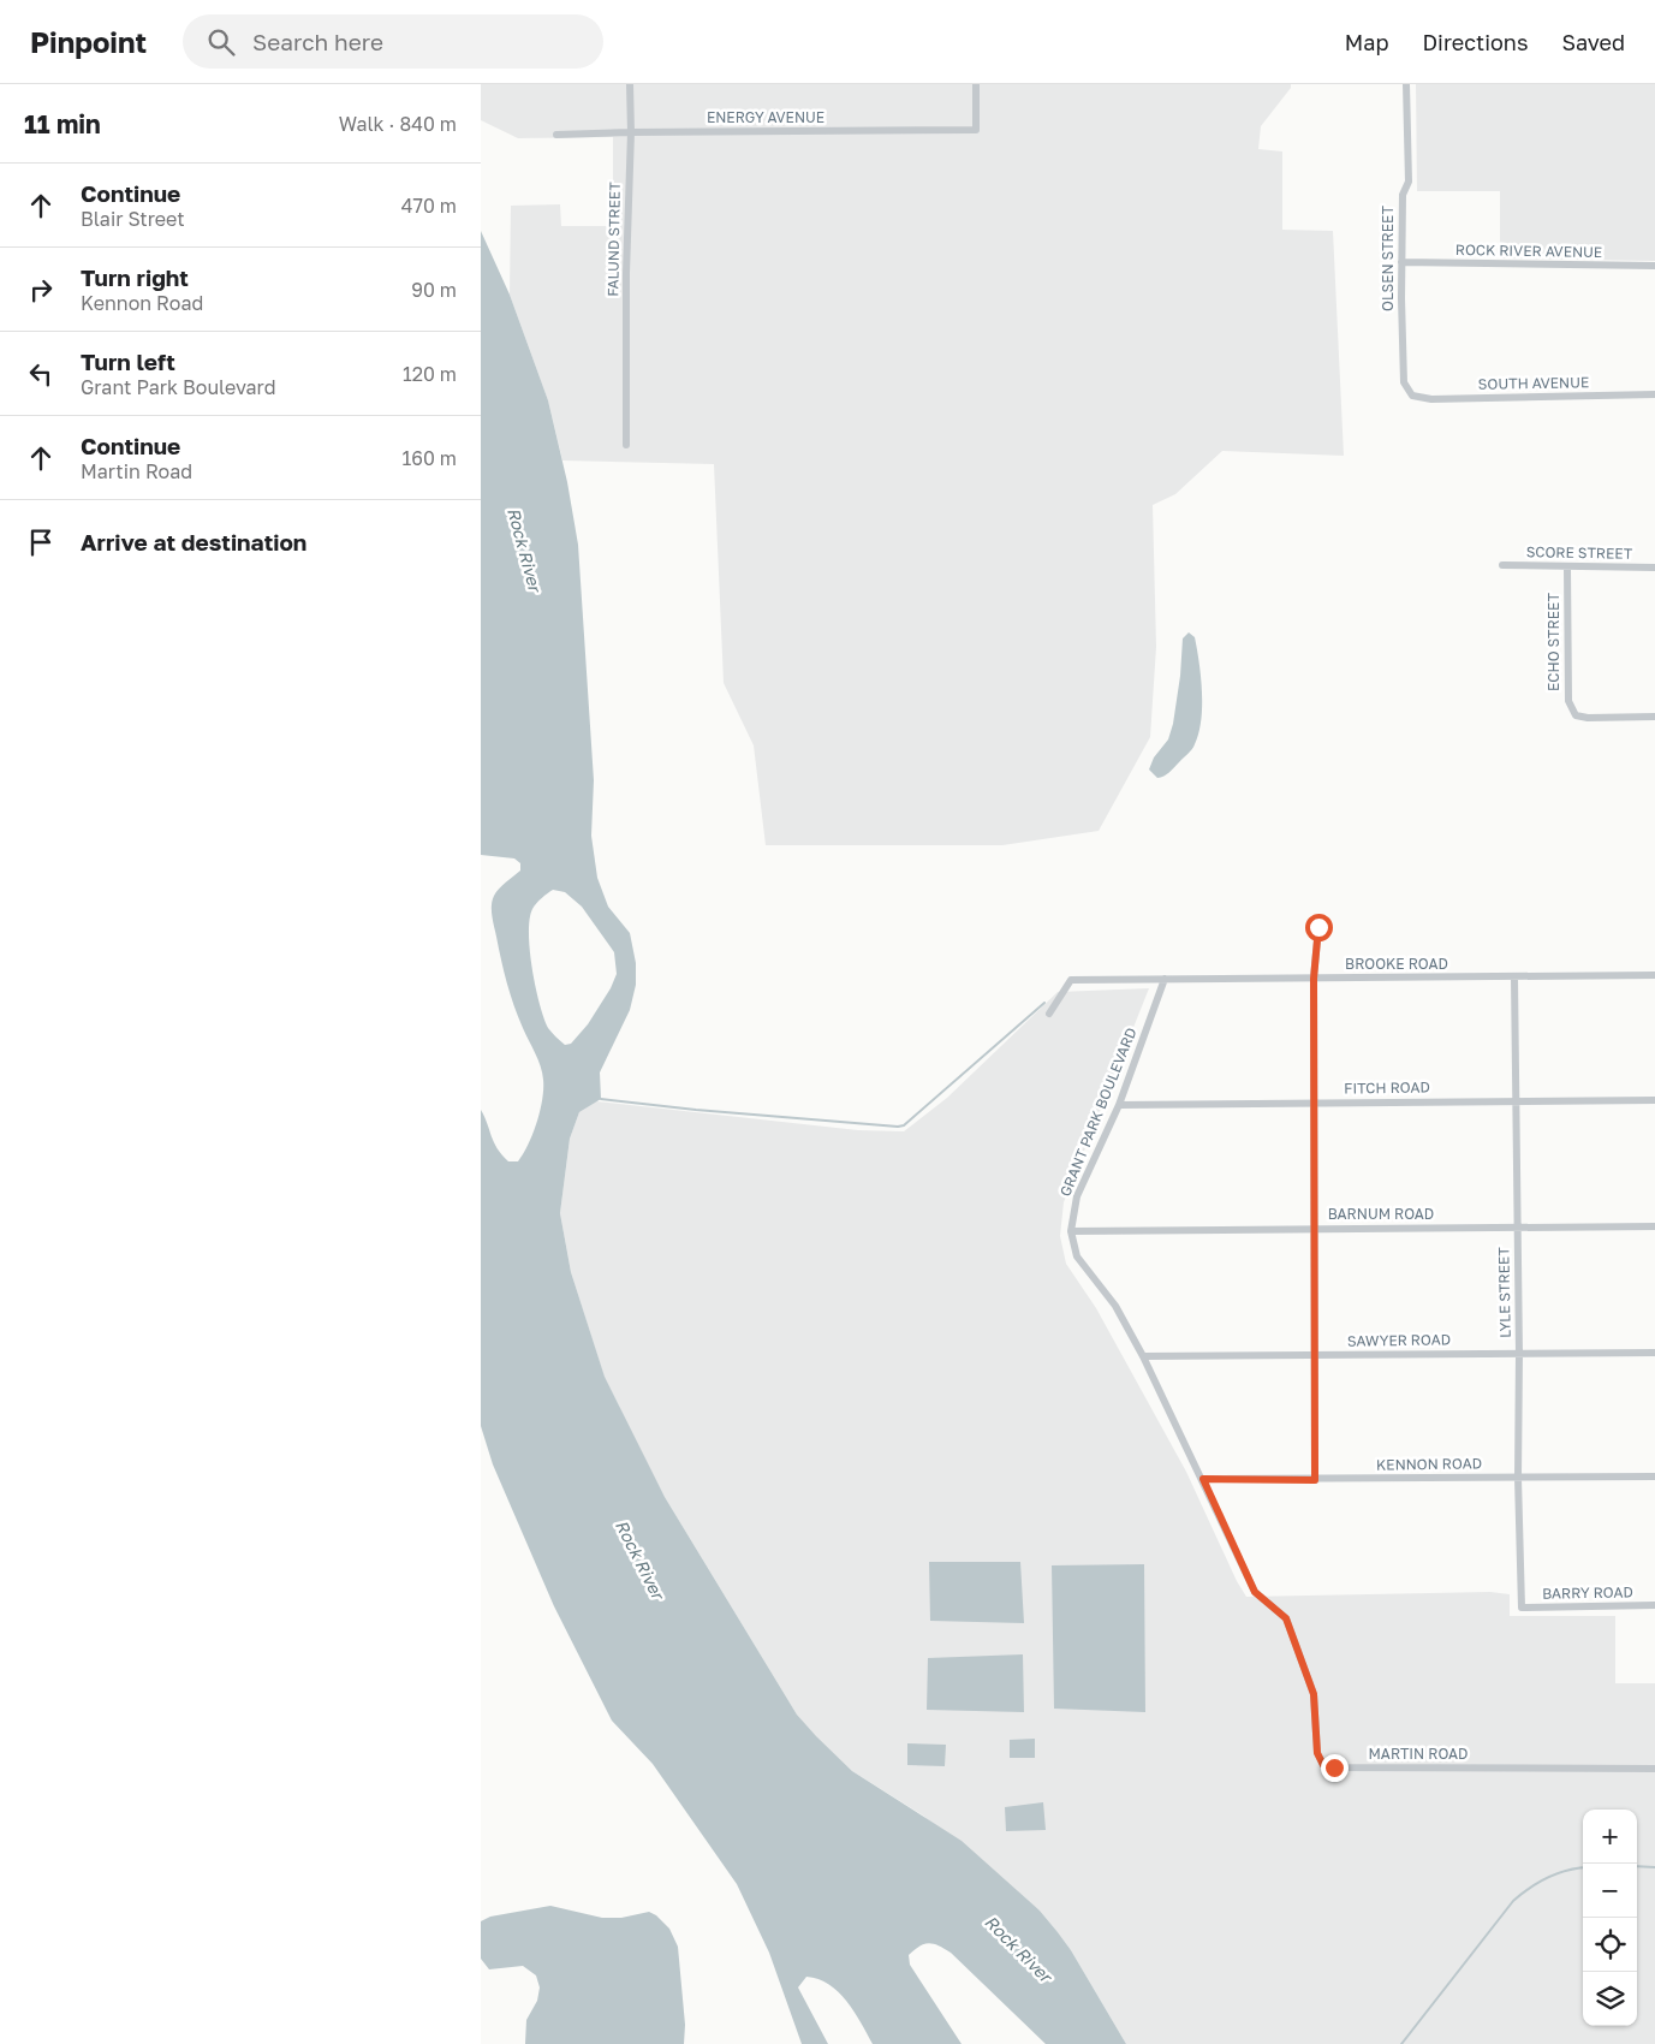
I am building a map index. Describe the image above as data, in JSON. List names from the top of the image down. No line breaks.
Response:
{"streets":{"street":["ENERGY AVENUE","FALUND STREET","ROCK RIVER AVENUE","OLSEN STREET","SOUTH AVENUE","SCORE STREET","ECHO STREET","BROOKE ROAD","FITCH ROAD","GRANT PARK BOULEVARD","BARNUM ROAD","LYLE STREET","SAWYER ROAD","KENNON ROAD","BARRY ROAD","MARTIN ROAD"]},"crossings":[["ENERGY AVENUE","FALUND STREET"],["ROCK RIVER AVENUE","OLSEN STREET"],["OLSEN STREET","SOUTH AVENUE"],["SCORE STREET","ECHO STREET"],["BROOKE ROAD","GRANT PARK BOULEVARD"],["BROOKE ROAD","LYLE STREET"],["FITCH ROAD","GRANT PARK BOULEVARD"],["FITCH ROAD","LYLE STREET"],["GRANT PARK BOULEVARD","BARNUM ROAD"],["GRANT PARK BOULEVARD","SAWYER ROAD"],["GRANT PARK BOULEVARD","KENNON ROAD"],["GRANT PARK BOULEVARD","MARTIN ROAD"],["BARNUM ROAD","LYLE STREET"],["LYLE STREET","SAWYER ROAD"],["LYLE STREET","KENNON ROAD"],["LYLE STREET","BARRY ROAD"]],"water":["Rock River"],"page":{"header":"Pinpoint","search":"Search here","nav":["Map","Directions","Saved"],"heading":["11 min","Walk · 840 m"],"list":[["Continue","Blair Street","470 m"],["Turn right","Kennon Road","90 m"],["Turn left","Grant Park Boulevard","120 m"],["Continue","Martin Road","160 m"],"Arrive at destination"],"map_buttons":["+","−"]}}
